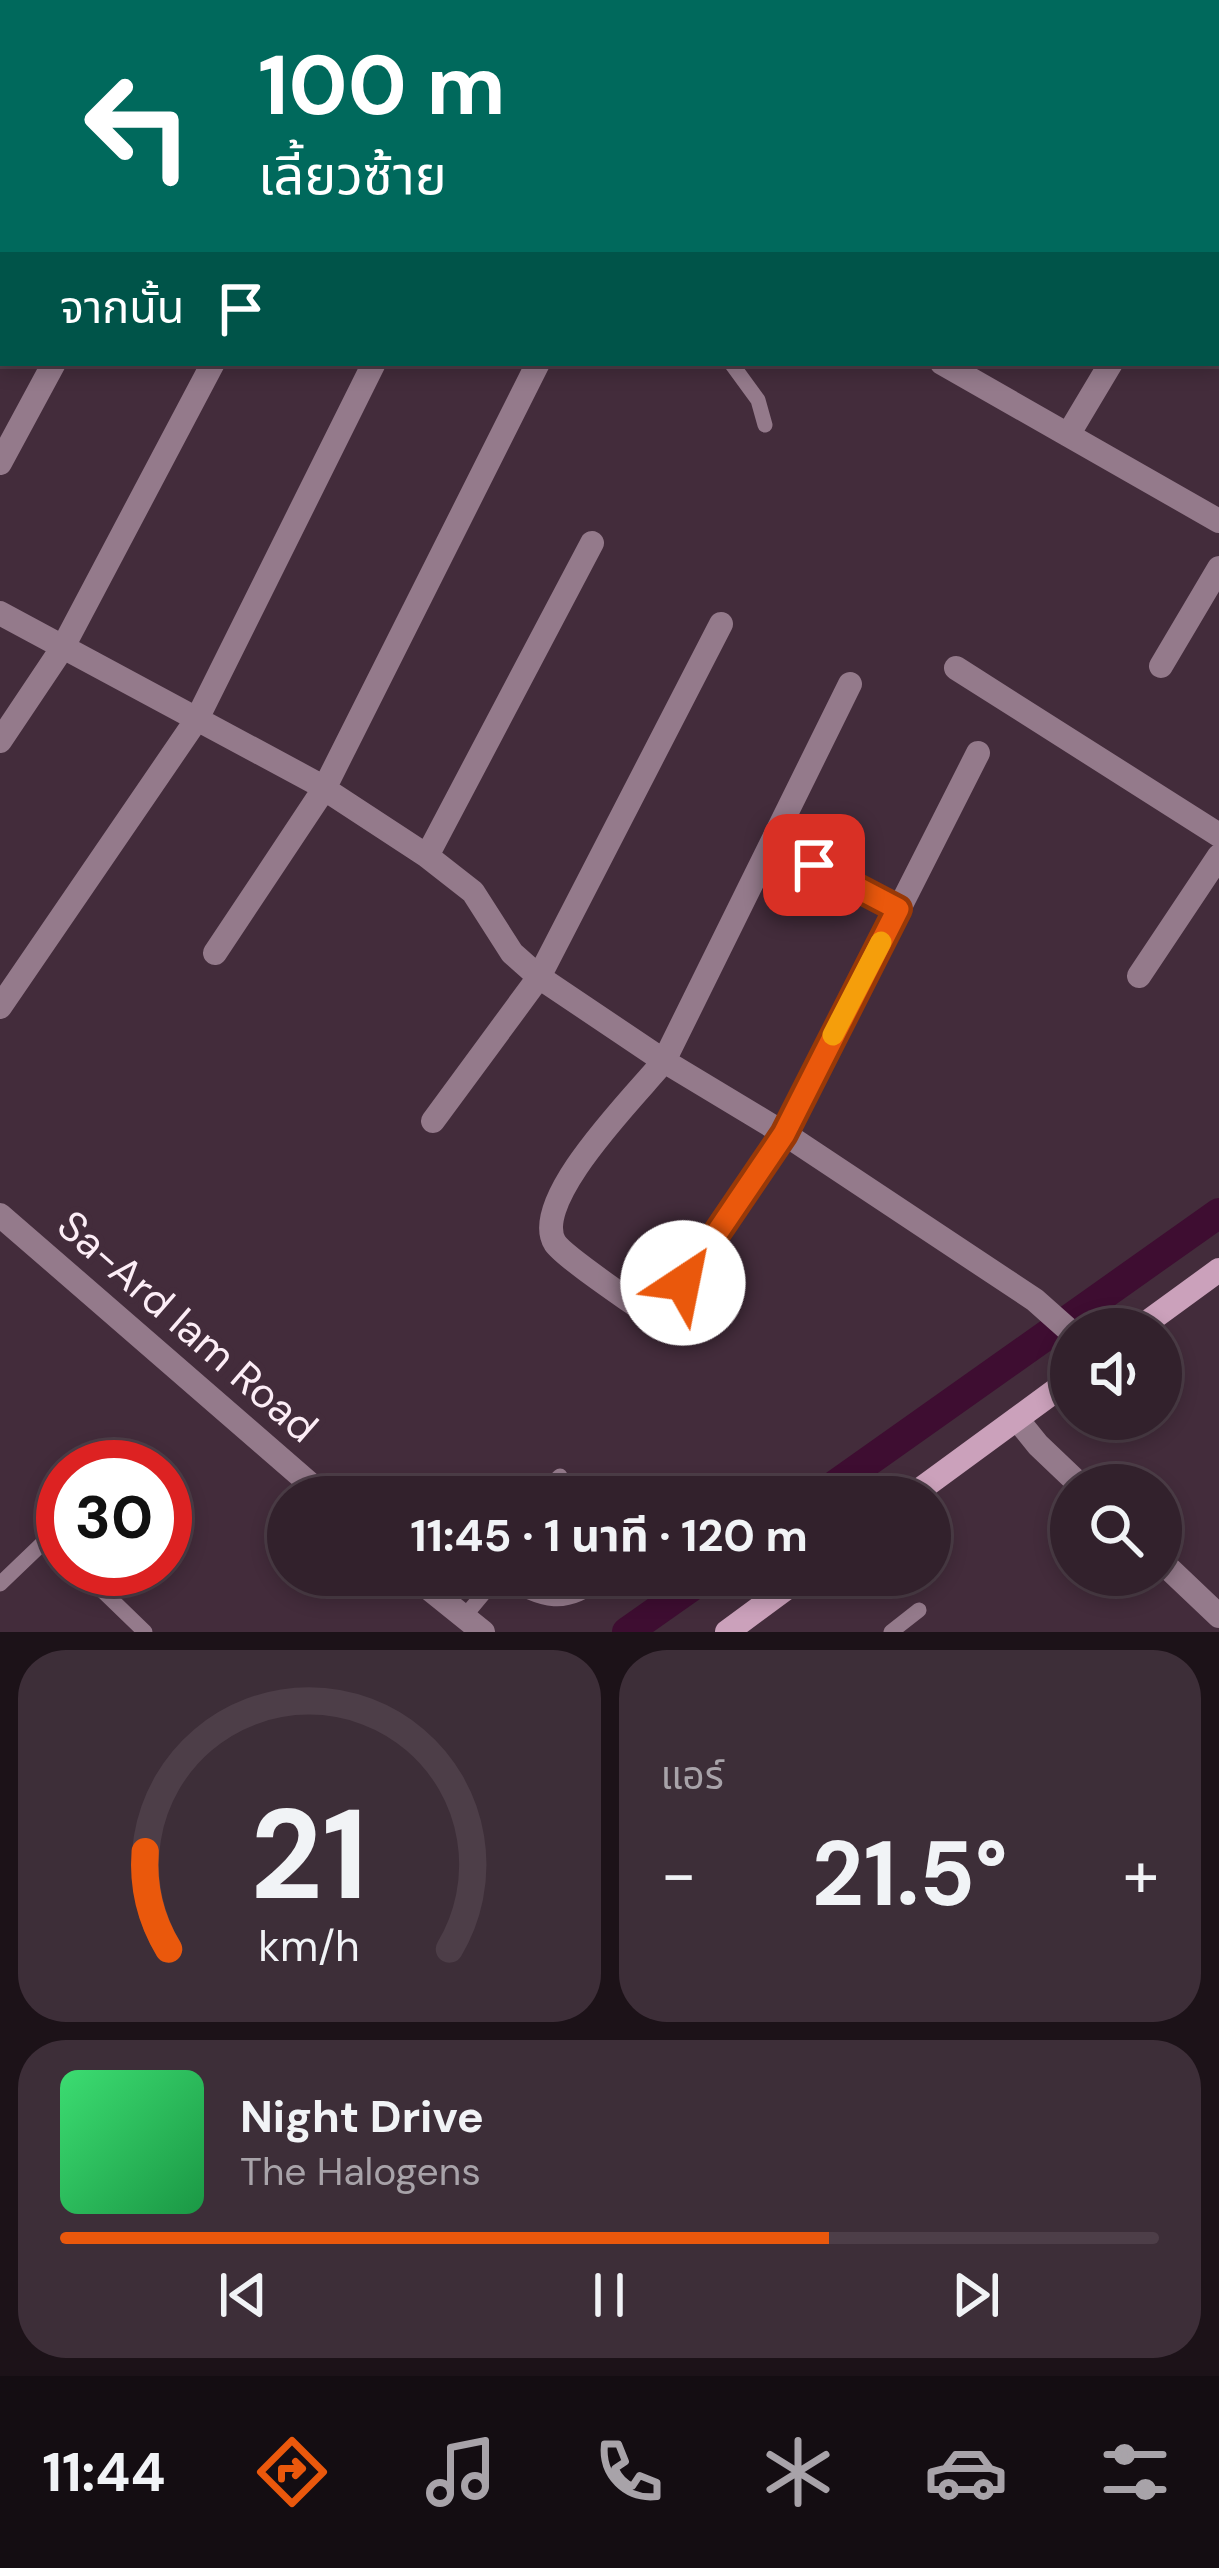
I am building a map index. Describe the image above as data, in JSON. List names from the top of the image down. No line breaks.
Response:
{"streets":{"street":["Sa-Ard Iam Road"]},"page":{"turn":["100 m","เลี้ยวซ้าย"],"then":"จากนั้น","limit":"30","trip":"11:45 · 1 นาที · 120 m","tile":"แอร์","heat":["−","21.5°","+"],"song":["Night Drive","The Halogens"],"tabs":"11:44","gauge":["21","km/h"]}}
